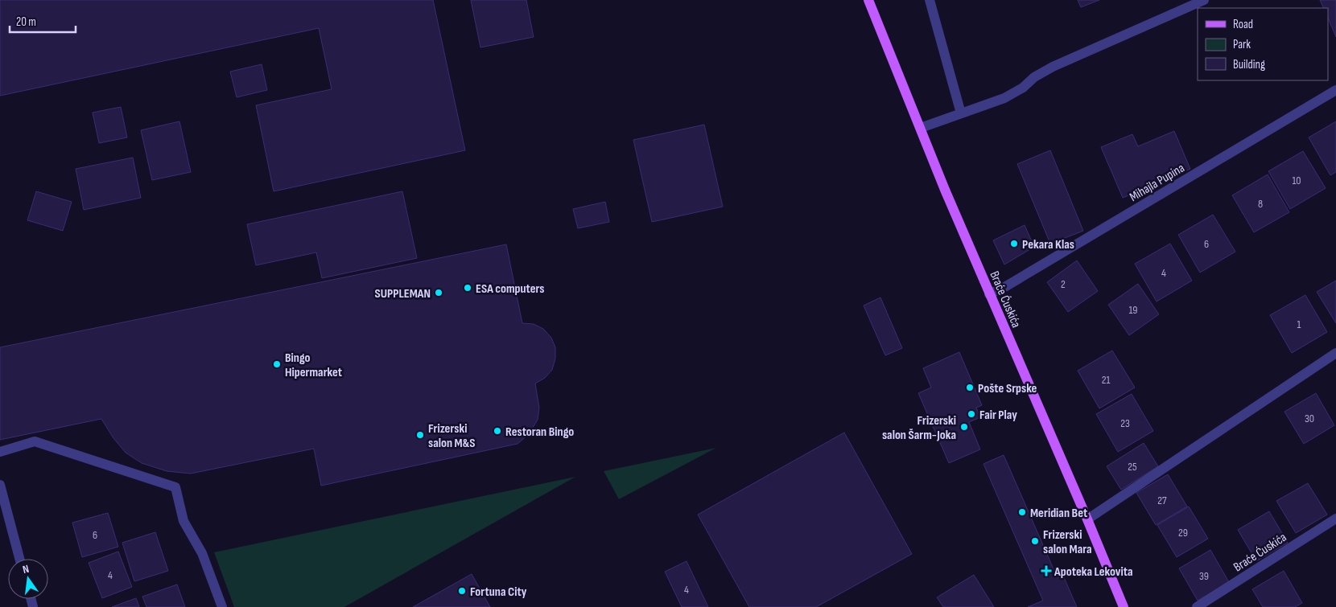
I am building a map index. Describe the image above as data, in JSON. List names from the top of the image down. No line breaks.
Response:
{"streets":{"main road":["Braće Ćuskića"],"street":["Mihajla Pupina"]},"crossings":[["Mihajla Pupina","Braće Ćuskića"]],"places":{"other":["Pekara Klas","ESA computers","SUPPLEMAN","Bingo Hipermarket","Pošte Srpske","Fair Play","Frizerski salon Šarm-Joka","Restoran Bingo","Frizerski salon M&S","Meridian Bet","Frizerski salon Mara","Fortuna City"],"health":["Apoteka Lekovita"]},"house_numbers":["10","8","6","4","2","19","1","21","30","23","25","27","29","6","4","39","4"],"legend":["Road","Park","Building"],"scale_bar":"20 m","north":"top"}
